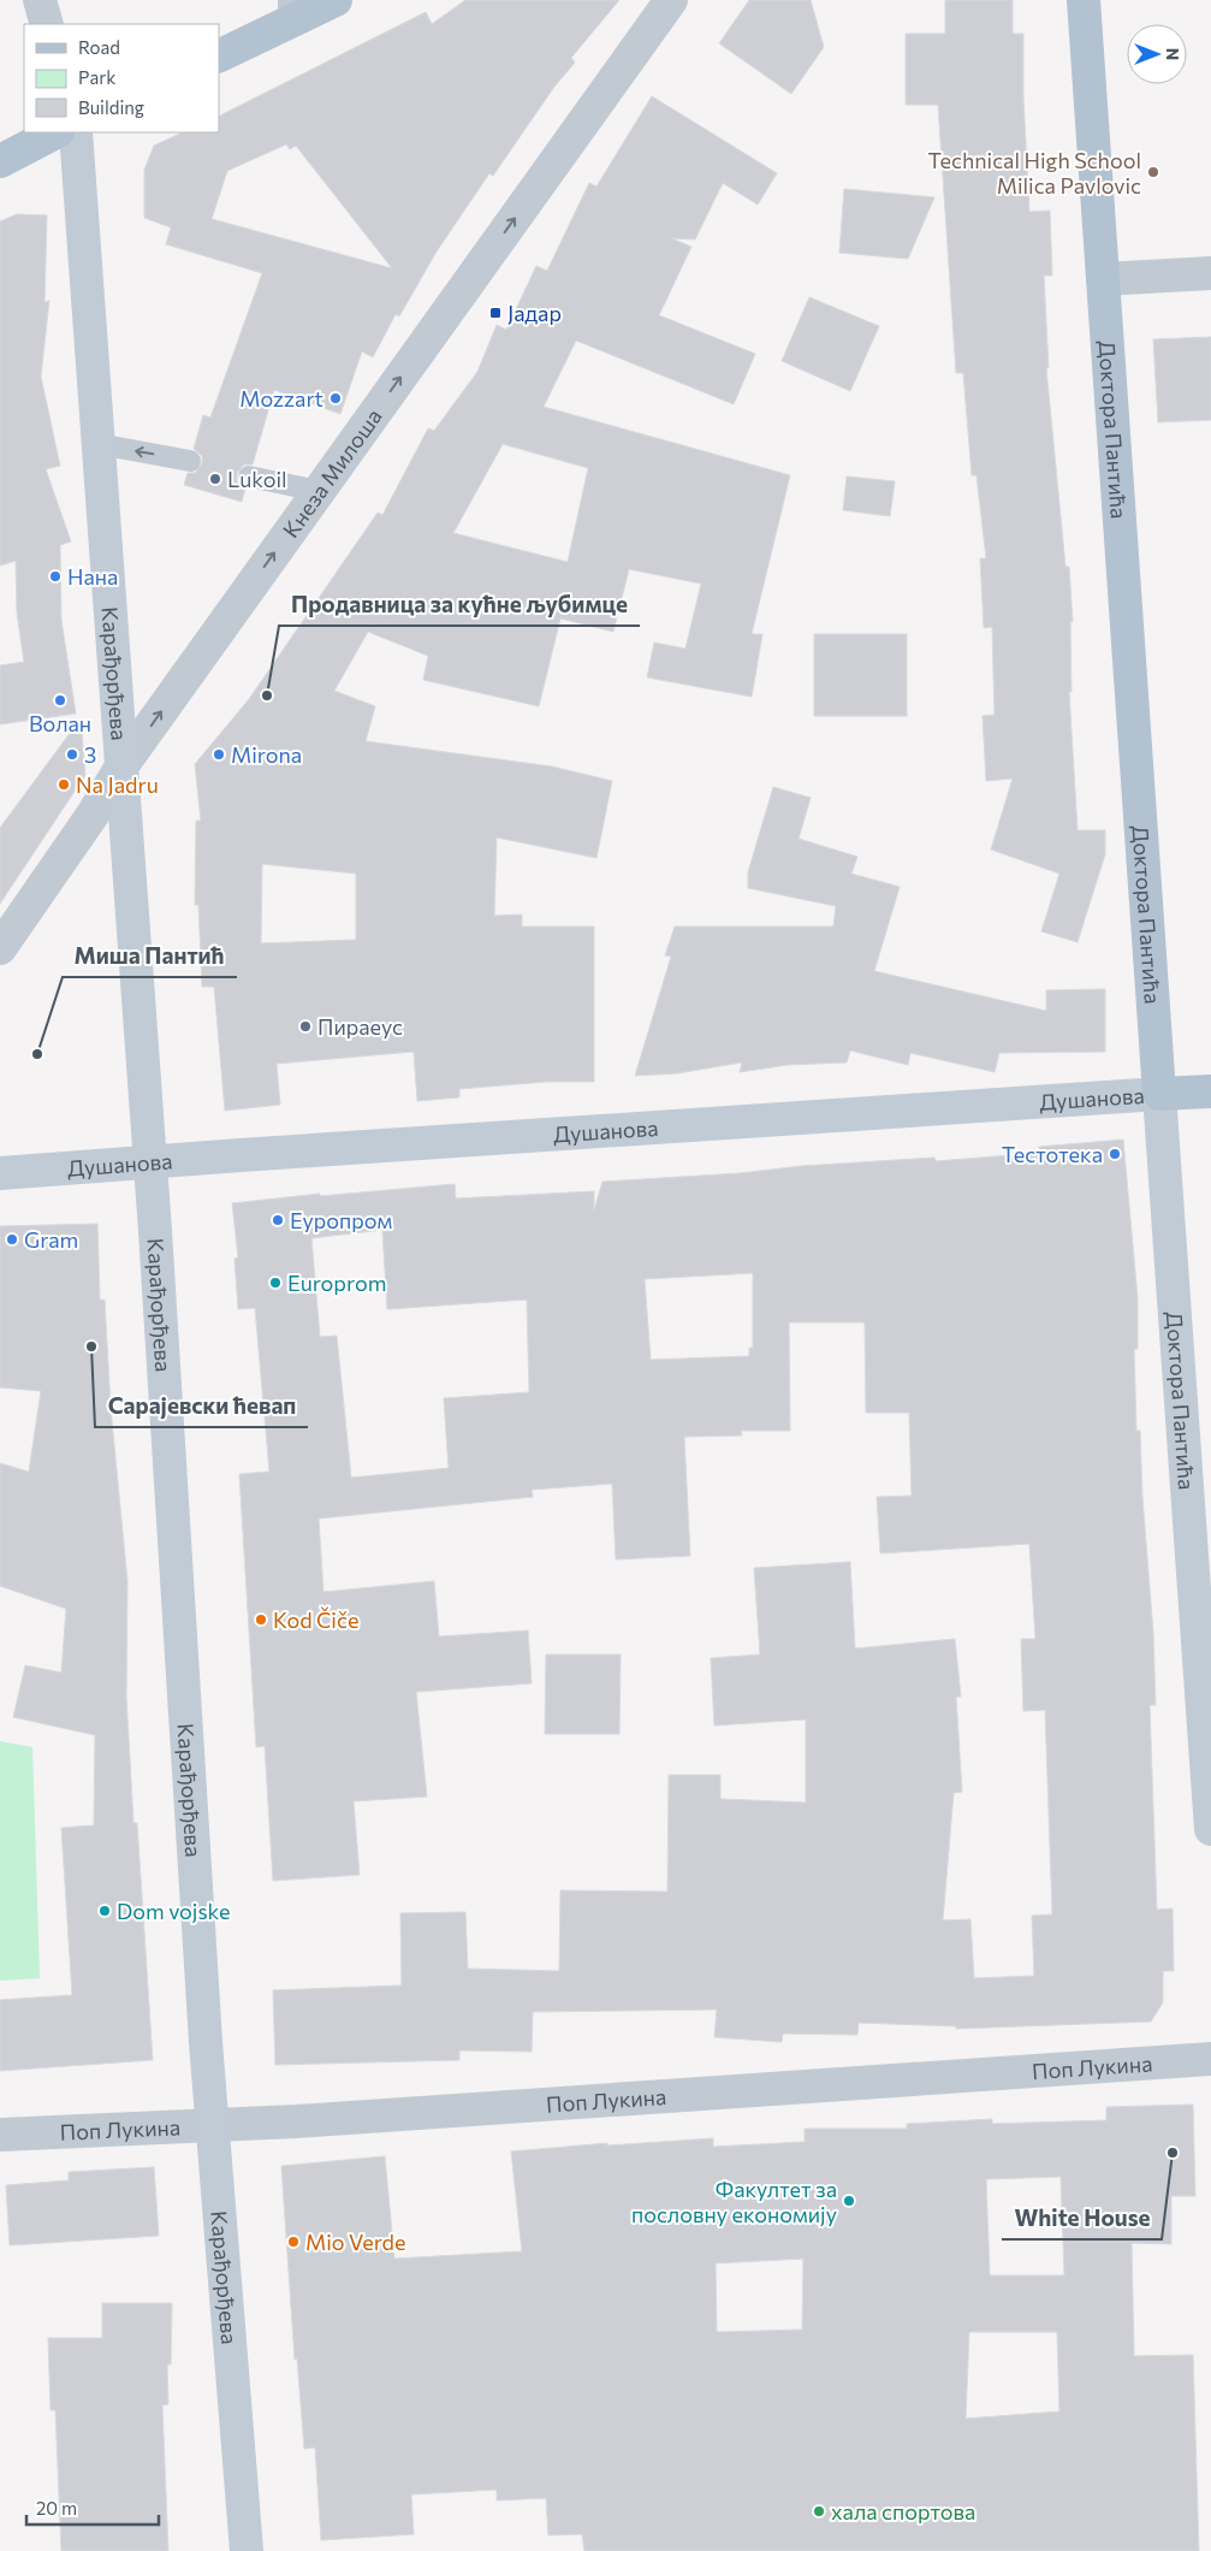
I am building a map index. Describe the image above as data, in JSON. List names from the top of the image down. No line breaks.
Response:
{"streets":{"main road":["Доктора Пантића","Душанова"],"street":["Кнеза Милоша","Карађорђева","Поп Лукина"]},"crossings":[["Доктора Пантића","Душанова"],["Кнеза Милоша","Карађорђева"],["Карађорђева","Душанова"],["Карађорђева","Поп Лукина"]],"one_way":["Кнеза Милоша"],"places":{"other":["Technical High School Milica Pavlovic","Mozzart","Lukoil","Нана","Продавница за кућне љубимце","Волан","3","Mirona","Na Jadru","Пираеус","Миша Пантић","Тестотека","Еуропром","Gram","Europrom","Сарајевски ћевап","Kod Čiče","Dom vojske","White House","Факултет за пословну економију","Mio Verde","хала спортова"],"transit":["Јадар"]},"legend":["Road","Park","Building"],"scale_bar":"20 m","north":"right"}
